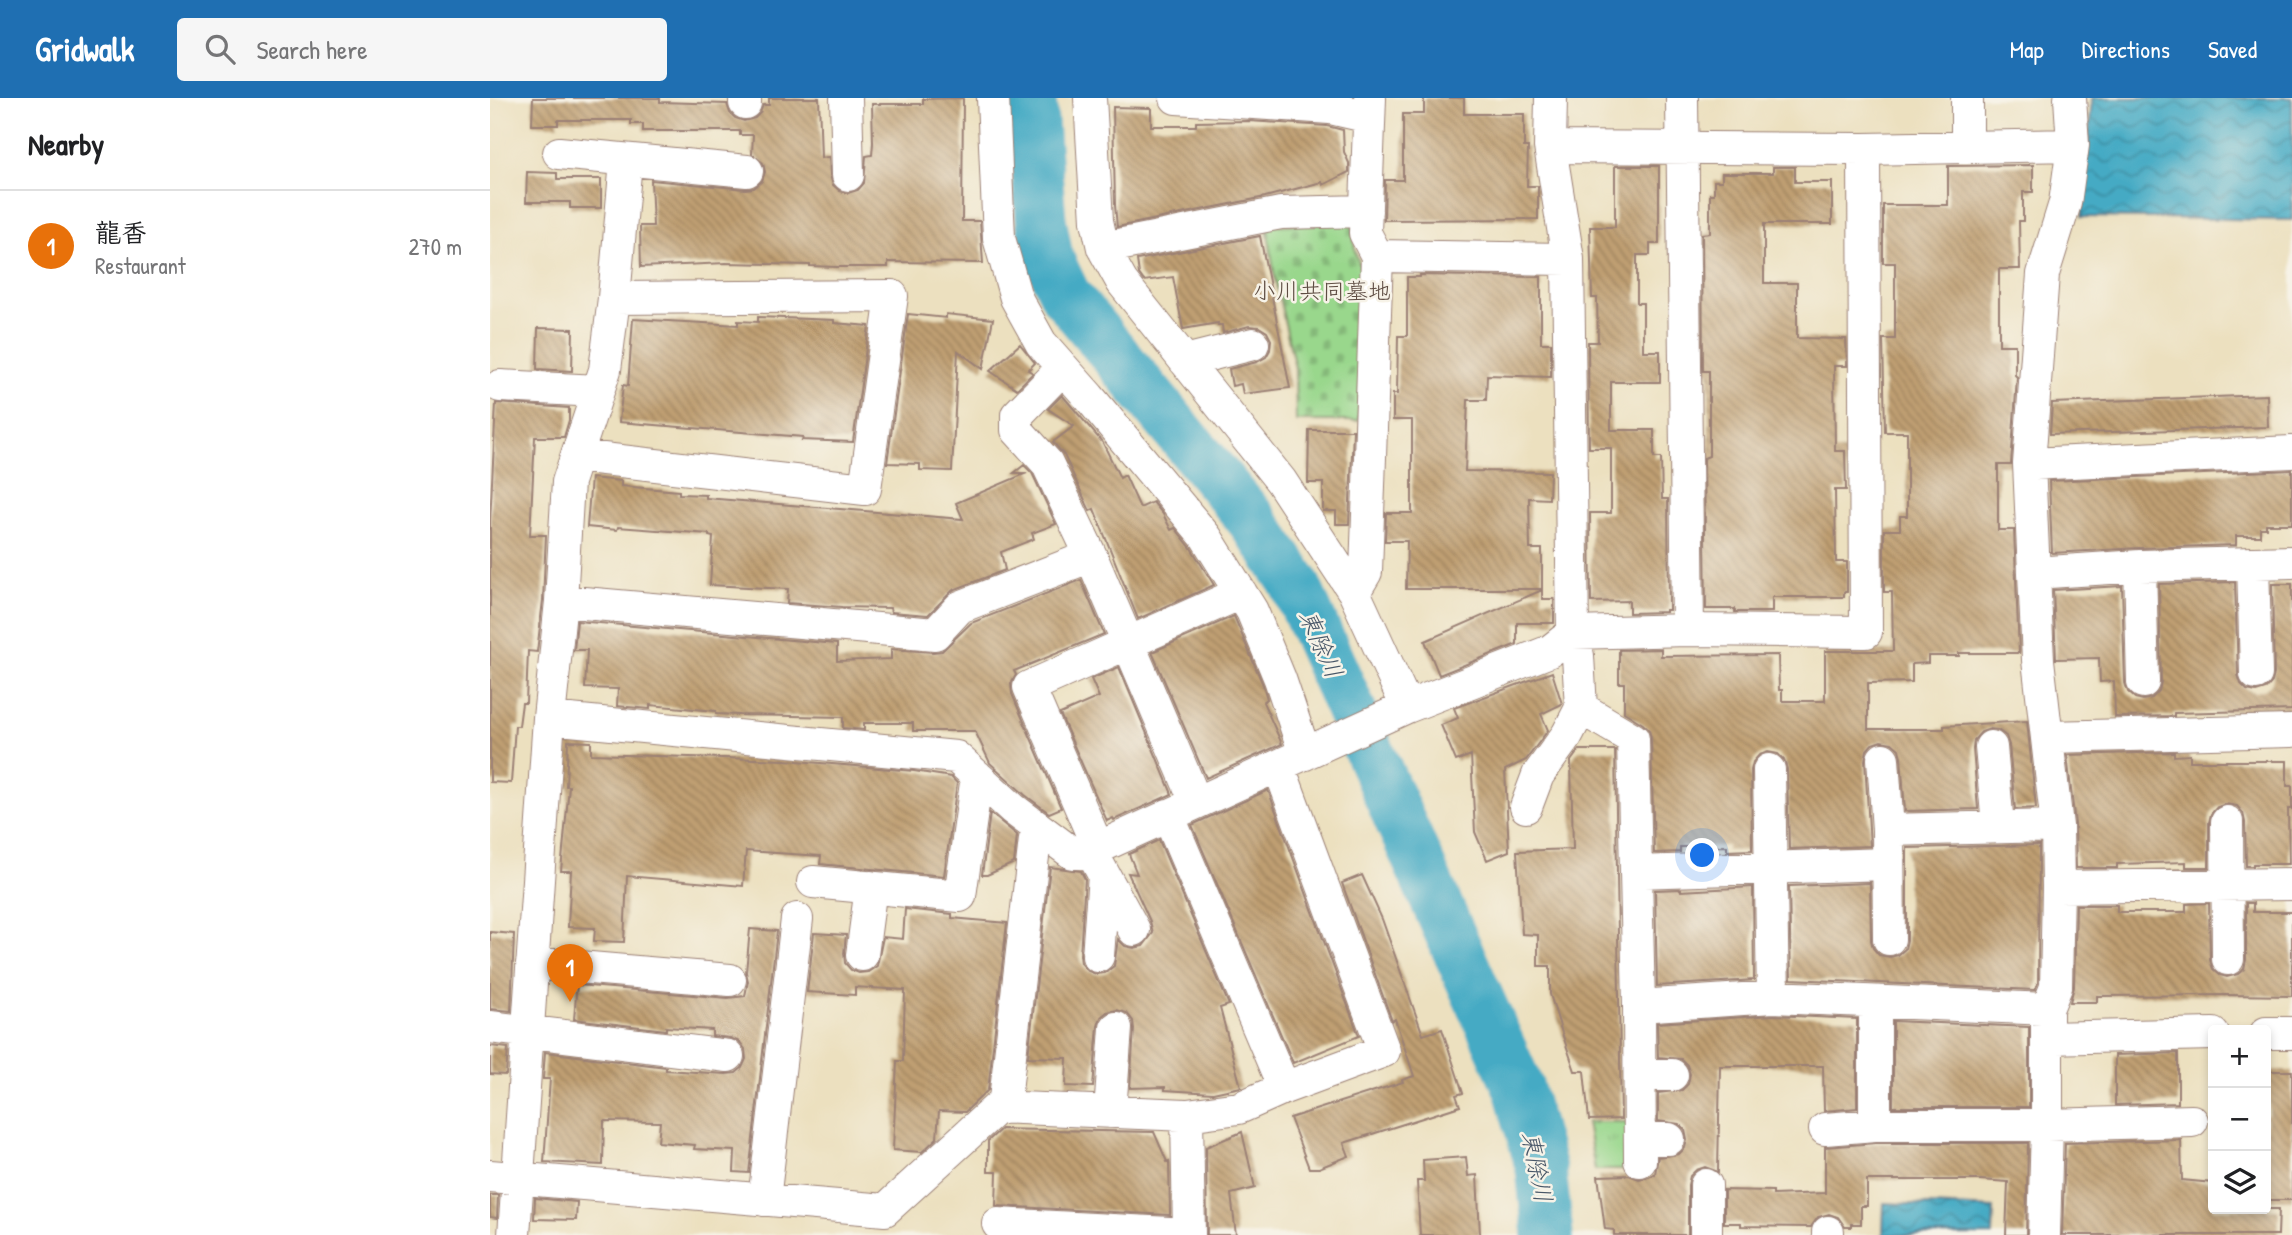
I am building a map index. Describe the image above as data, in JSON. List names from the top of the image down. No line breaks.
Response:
{"water":["東除川"],"parks":["小川共同墓地"],"page":{"header":"Gridwalk","search":"Search here","nav":["Map","Directions","Saved"],"heading":"Nearby","list":[{"mark":"1","name":"龍香","note":"Restaurant","value":"270 m"}],"pins":"1","map_buttons":["+","−"]}}
